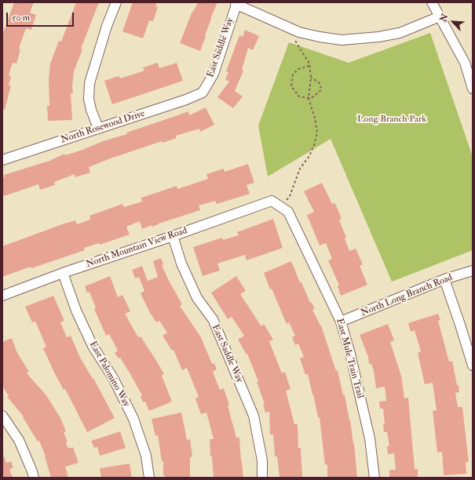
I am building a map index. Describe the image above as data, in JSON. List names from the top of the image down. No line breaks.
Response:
{"streets":{"street":["East Saddle Way","North Rosewood Drive","North Mountain View Road","North Long Branch Road","East Mule Train Trail","East Palomino Way"]},"crossings":[["East Saddle Way","North Rosewood Drive"],["East Saddle Way","North Mountain View Road"],["North Mountain View Road","East Mule Train Trail"],["North Mountain View Road","East Palomino Way"],["North Long Branch Road","East Mule Train Trail"]],"parks":["Long Branch Park"],"scale_bar":"50 m","north":"top left"}
